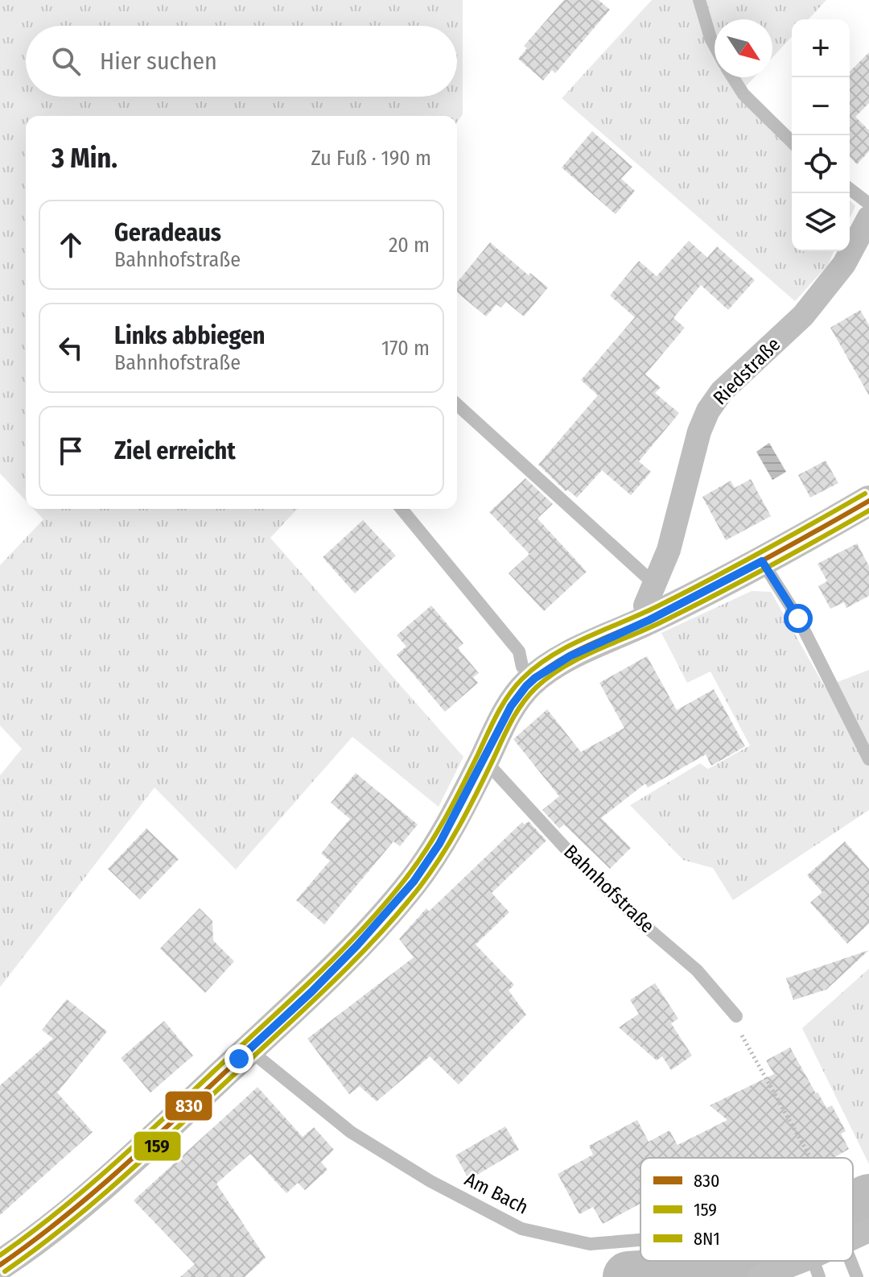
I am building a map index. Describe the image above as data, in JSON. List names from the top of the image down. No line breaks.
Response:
{"streets":{"street":["Riedstraße"],"lane":["Bahnhofstraße","Am Bach"]},"lines":["transit line 8N1","transit line 830","transit line 159"],"legend":["830","159","8N1"],"north":"bottom right","page":{"map_buttons":["+","−"],"search":"Hier suchen","heading":["3 Min.","Zu Fuß · 190 m"],"list":[["Geradeaus","Bahnhofstraße","20 m"],["Links abbiegen","Bahnhofstraße","170 m"],"Ziel erreicht"]}}
